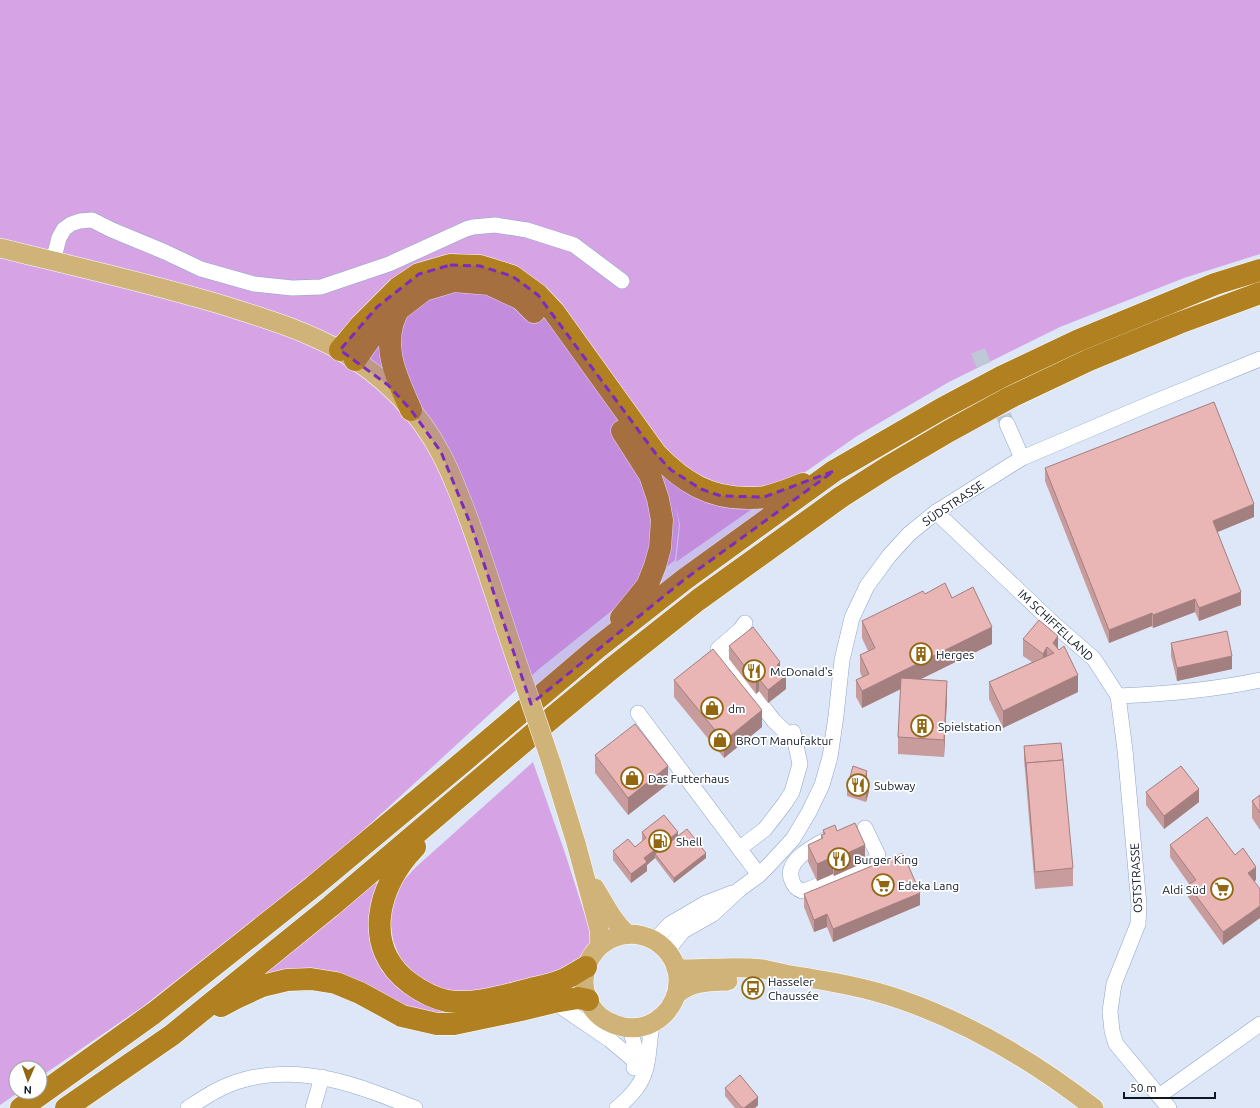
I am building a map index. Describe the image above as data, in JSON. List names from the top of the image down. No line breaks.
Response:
{"streets":{"street":["SÜDSTRASSE","IM SCHIFFELLAND","OSTSTRASSE"]},"crossings":[["SÜDSTRASSE","IM SCHIFFELLAND"],["IM SCHIFFELLAND","OSTSTRASSE"]],"places":{"building":["Herges","Spielstation"],"restaurant":["McDonald's","Subway","Burger King"],"shop":["dm","BROT Manufaktur","Das Futterhaus"],"fuel station":["Shell"],"supermarket":["Edeka Lang","Aldi Süd"],"bus stop":["Hasseler Chaussée"]},"scale_bar":"50 m","north":"bottom"}
